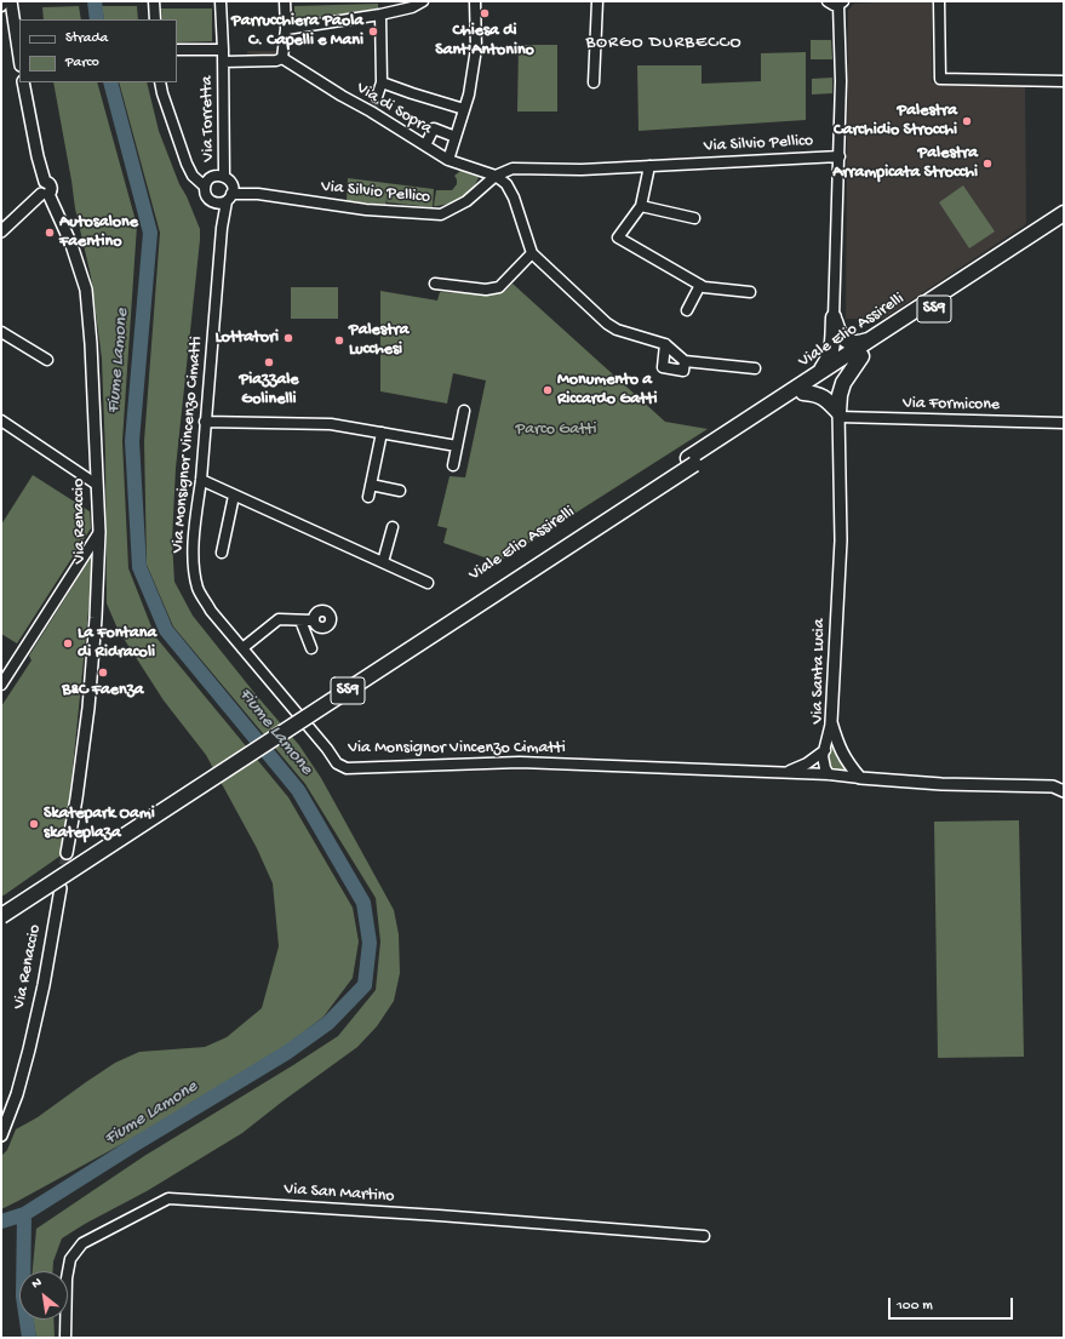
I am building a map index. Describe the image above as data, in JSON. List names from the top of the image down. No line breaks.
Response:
{"streets":{"main road":["SS9","Viale Elio Assirelli"],"street":["Via di Sopra","Via Torretta","Via Silvio Pellico","Via Formicone","Via Monsignor Vincenzo Cimatti","Via Renaccio","Via Santa Lucia","Via San Martino"]},"crossings":[["Via di Sopra","Via Silvio Pellico"],["Via Torretta","Via Silvio Pellico"],["Via Torretta","Via Monsignor Vincenzo Cimatti"],["Via Silvio Pellico","Via Monsignor Vincenzo Cimatti"],["Via Formicone","Via Santa Lucia"],["Via Monsignor Vincenzo Cimatti","Via Santa Lucia"]],"districts":["BORGO DURBECCO"],"water":["Fiume Lamone"],"parks":["Parco Gatti"],"places":["Chiesa di Sant'Antonino","Parrucchiera Paola C. Capelli e Mani","Palestra Carchidio Strocchi","Palestra Arrampicata Strocchi","Autosalone Faentino","Lottatori","Palestra Lucchesi","Piazzale Golinelli","Monumento a Riccardo Gatti","La Fontana di Ridracoli","B&C Faenza","Skatepark Oami skateplaza"],"legend":["Strada","Parco"],"scale_bar":"100 m","north":"top left"}
